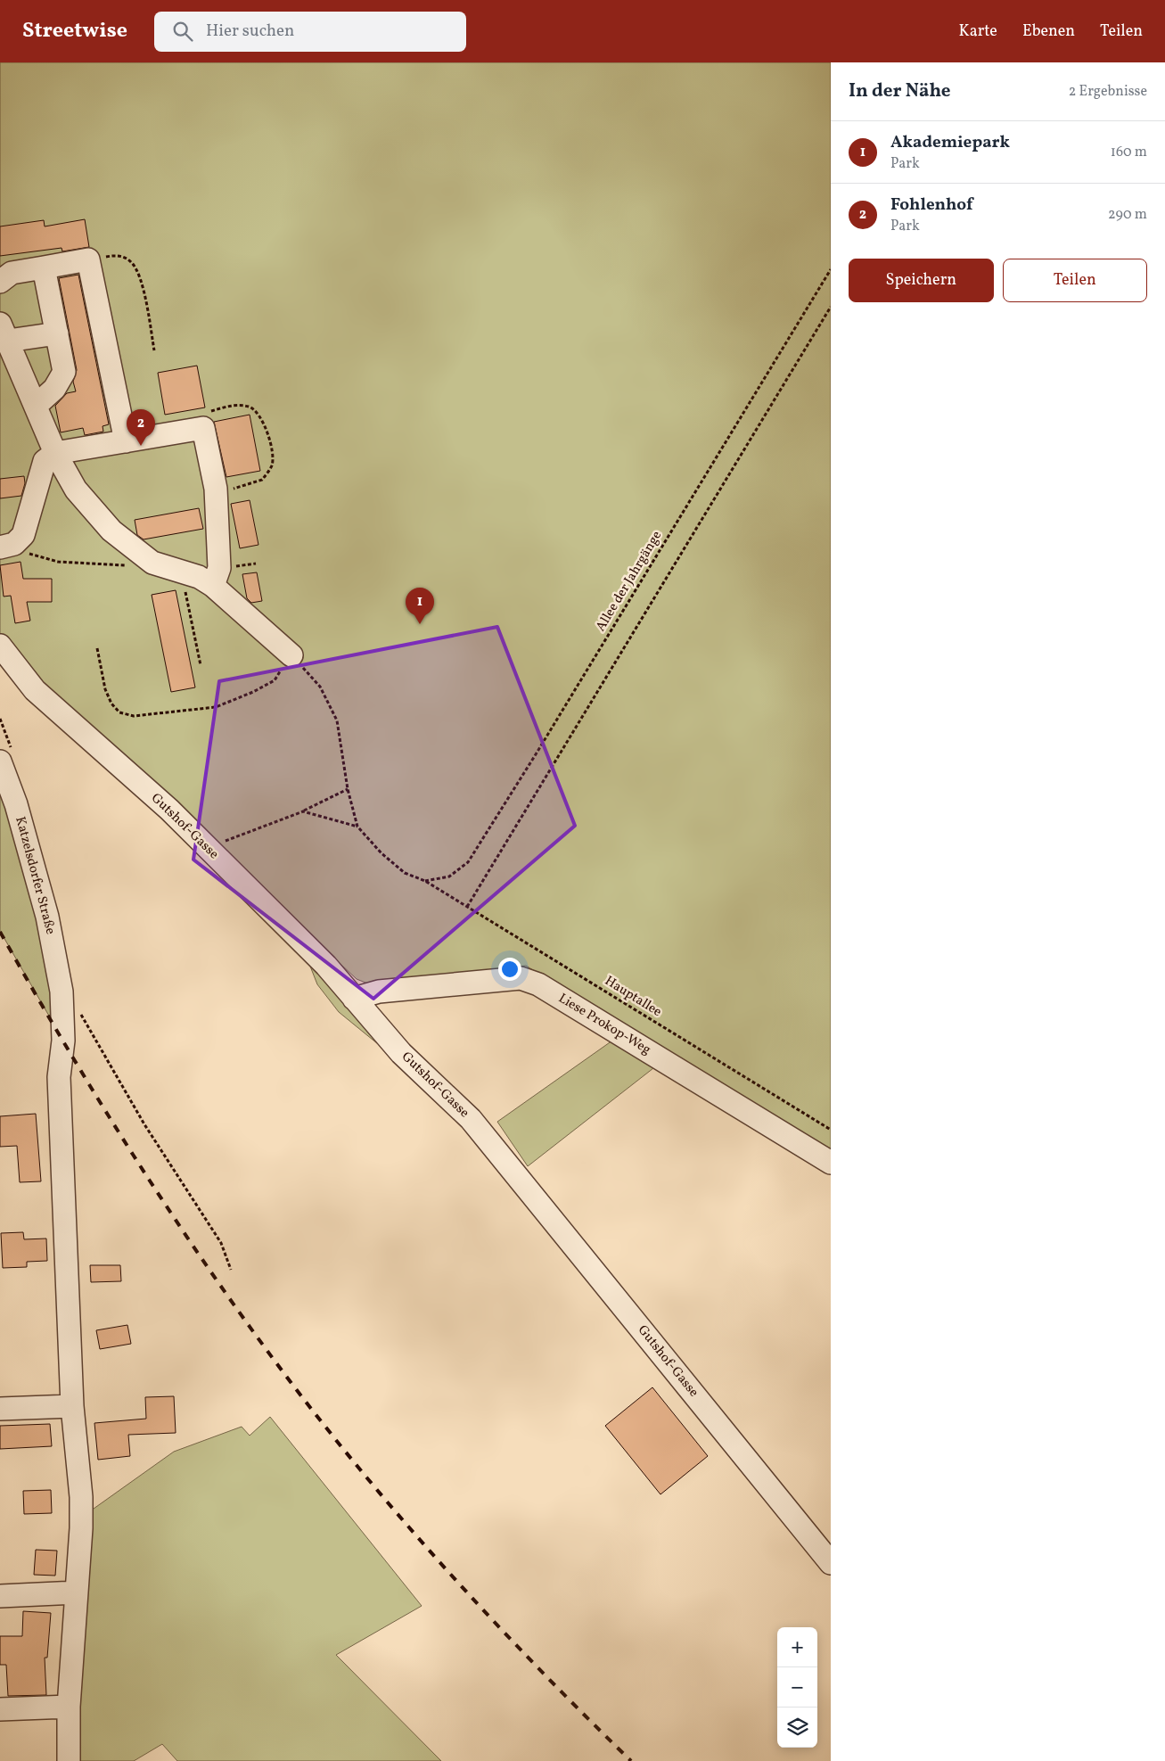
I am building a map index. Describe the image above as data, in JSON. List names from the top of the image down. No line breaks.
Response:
{"streets":{"street":["Gutshof-Gasse","Katzelsdorfer Straße","Liese Prokop-Weg"],"path":["Allee der Jahrgänge","Hauptallee"]},"crossings":[["Allee der Jahrgänge","Hauptallee"],["Gutshof-Gasse","Liese Prokop-Weg"]],"page":{"header":"Streetwise","search":"Hier suchen","nav":["Karte","Ebenen","Teilen"],"heading":["In der Nähe","2 Ergebnisse"],"list":[{"mark":"1","name":"Akademiepark","note":"Park","value":"160 m"},{"mark":"2","name":"Fohlenhof","note":"Park","value":"290 m"}],"buttons":["Speichern","Teilen"],"pins":["2","1"],"map_buttons":["+","−"]}}
